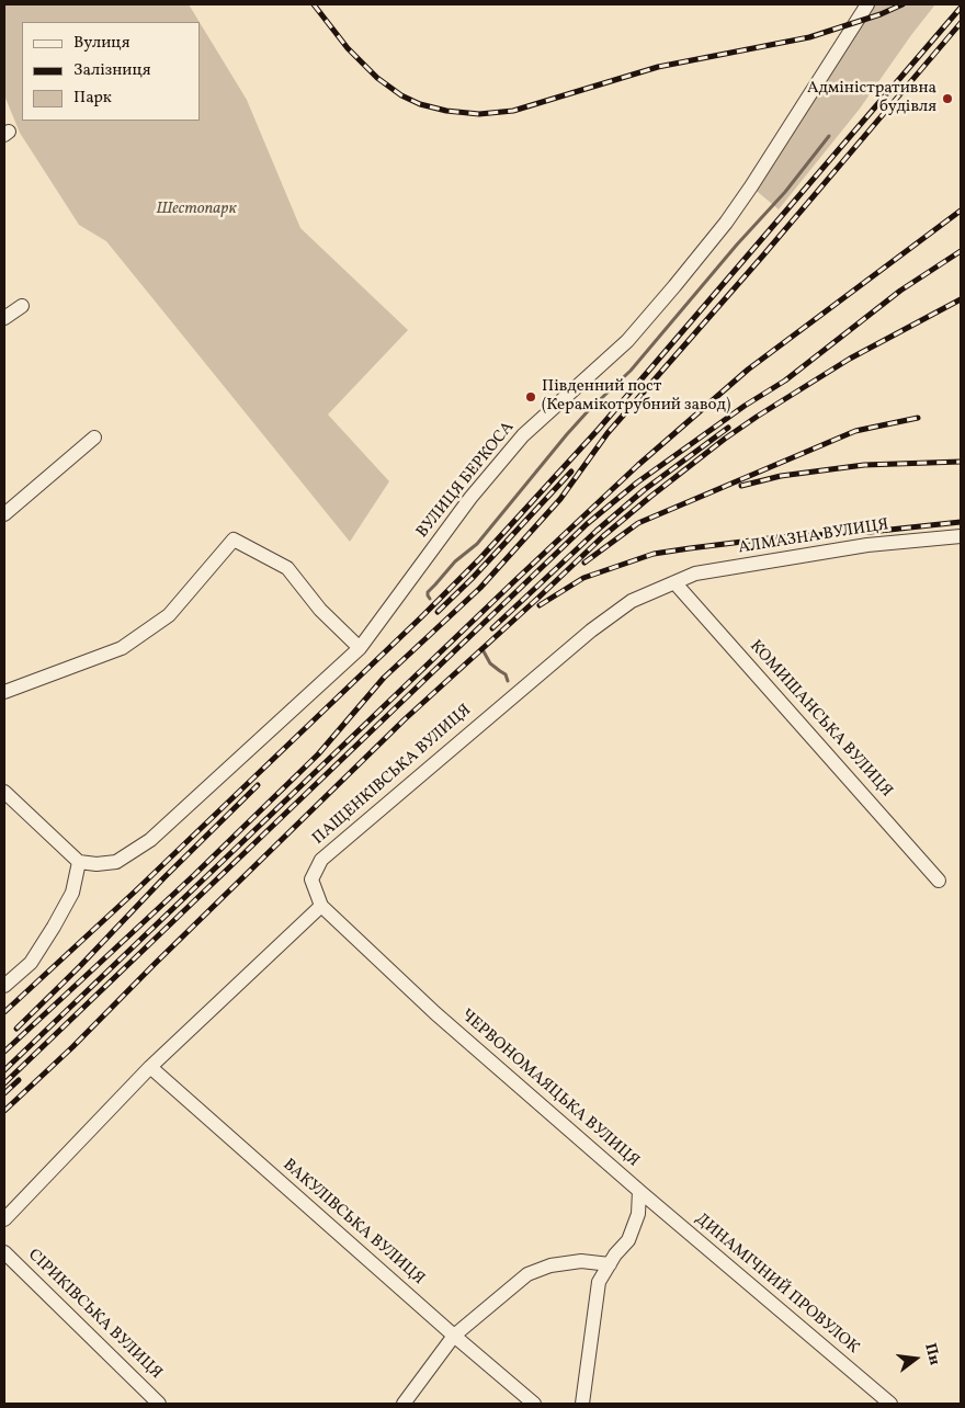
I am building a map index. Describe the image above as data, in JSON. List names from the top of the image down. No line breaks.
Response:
{"streets":{"street":["ВУЛИЦЯ БЕРКОСА","АЛМАЗНА ВУЛИЦЯ","КОМИШАНСЬКА ВУЛИЦЯ","ПАЩЕНКІВСЬКА ВУЛИЦЯ","ЧЕРВОНОМАЯЦЬКА ВУЛИЦЯ","ВАКУЛІВСЬКА ВУЛИЦЯ","ДИНАМІЧНИЙ ПРОВУЛОК","СІРИКІВСЬКА ВУЛИЦЯ"]},"crossings":[["АЛМАЗНА ВУЛИЦЯ","КОМИШАНСЬКА ВУЛИЦЯ"],["АЛМАЗНА ВУЛИЦЯ","ПАЩЕНКІВСЬКА ВУЛИЦЯ"],["КОМИШАНСЬКА ВУЛИЦЯ","ПАЩЕНКІВСЬКА ВУЛИЦЯ"],["ПАЩЕНКІВСЬКА ВУЛИЦЯ","ЧЕРВОНОМАЯЦЬКА ВУЛИЦЯ"],["ЧЕРВОНОМАЯЦЬКА ВУЛИЦЯ","ДИНАМІЧНИЙ ПРОВУЛОК"]],"parks":["Шестопарк"],"places":["Адміністративна будівля","Південний пост (Керамікотрубний завод)"],"legend":["Вулиця","Залізниця","Парк"],"north":"right"}
